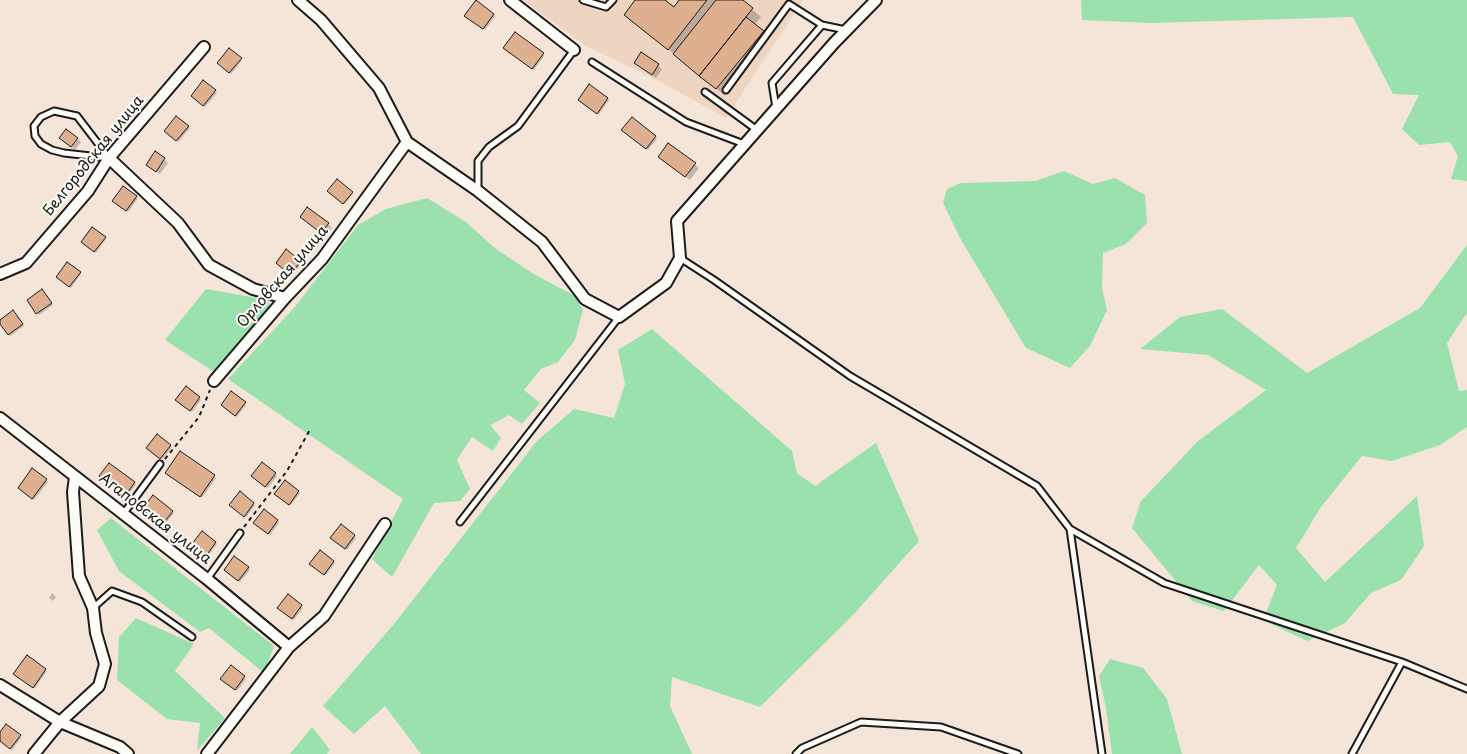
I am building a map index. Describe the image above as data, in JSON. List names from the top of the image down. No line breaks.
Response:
{"streets":{"street":["Белгородская улица","Орловская улица","Агаповская улица"]}}
